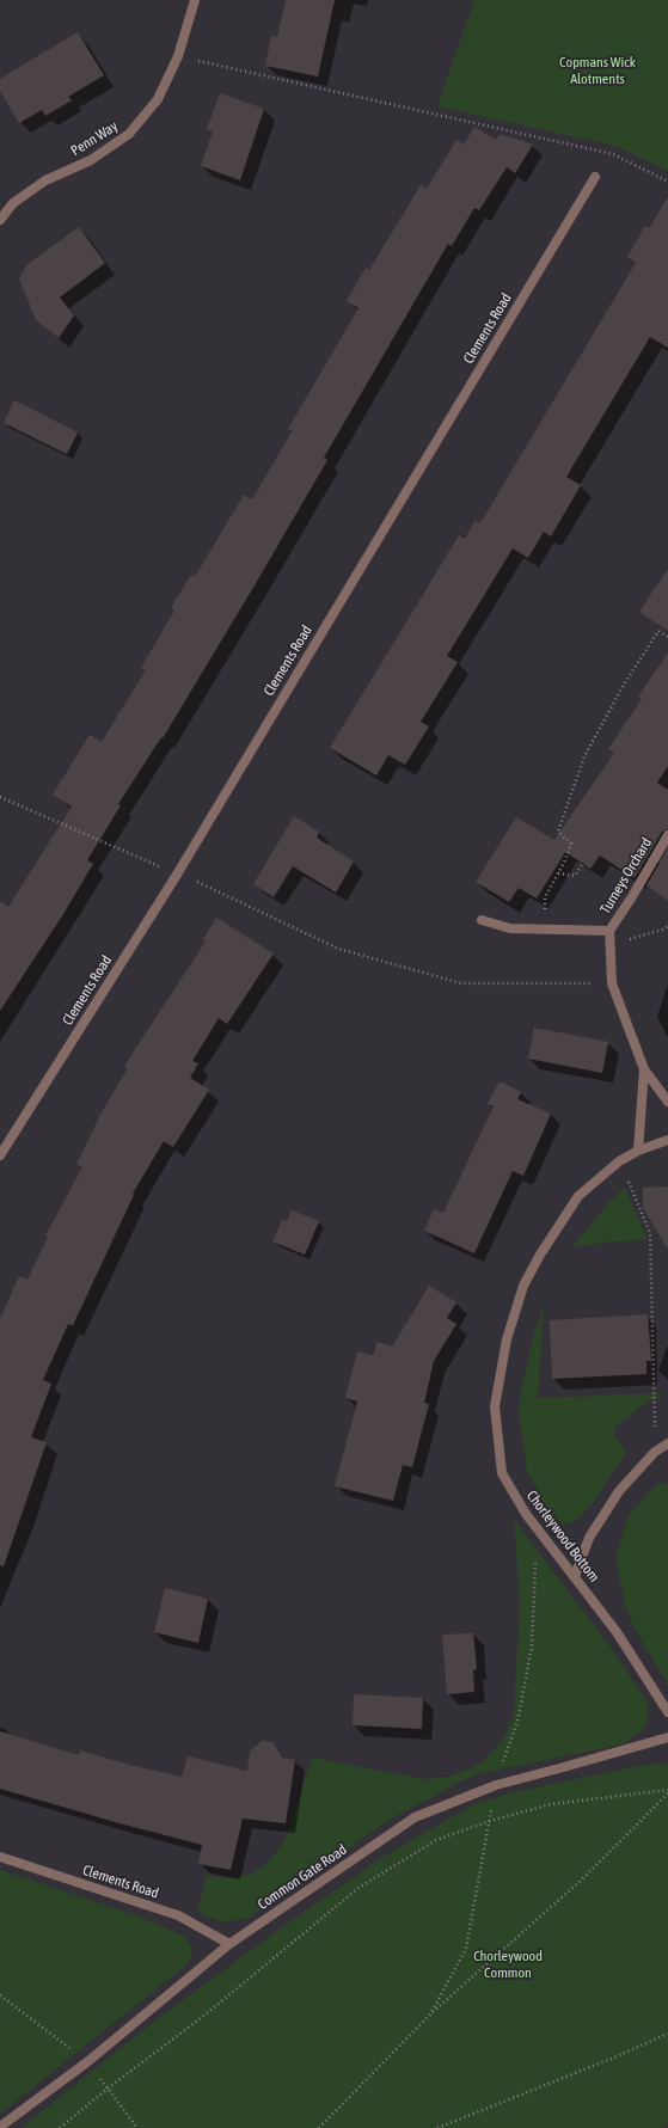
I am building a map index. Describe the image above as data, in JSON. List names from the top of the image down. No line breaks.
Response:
{"streets":{"street":["Penn Way","Clements Road","Turneys Orchard","Chorleywood Bottom","Common Gate Road"]},"crossings":[["Clements Road","Common Gate Road"],["Turneys Orchard","Chorleywood Bottom"]],"parks":["Copmans Wick Alotments","Chorleywood Common"]}
